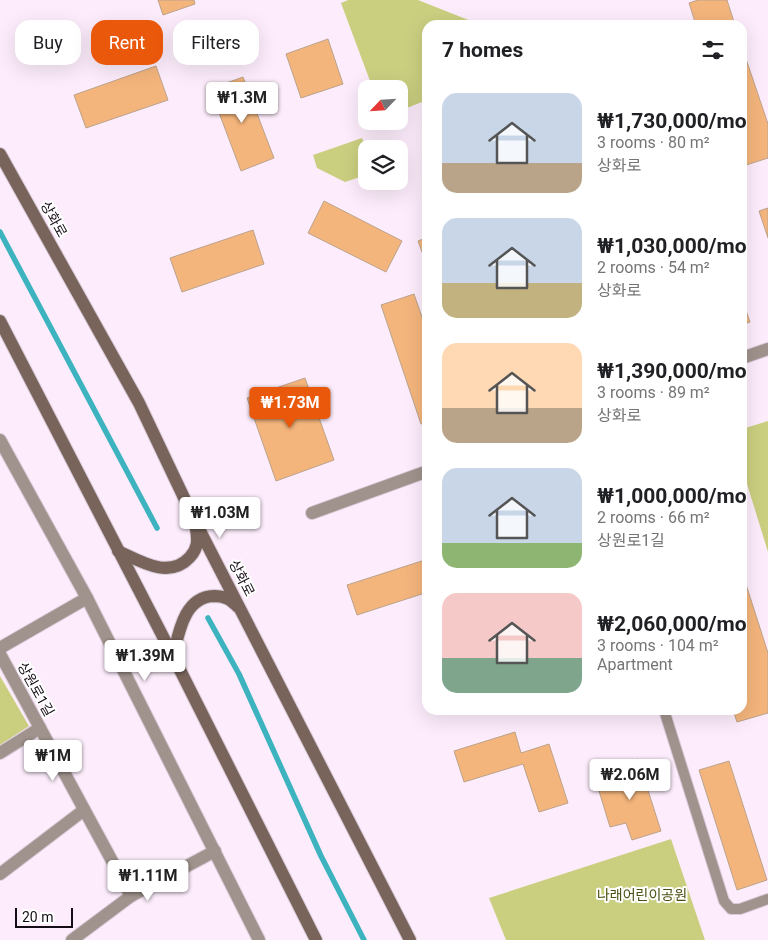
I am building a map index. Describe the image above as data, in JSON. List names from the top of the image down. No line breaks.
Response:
{"streets":{"main road":["상화로"],"street":["상원로1길"]},"parks":["나래어린이공원"],"scale_bar":"20 m","north":"bottom left","page":{"chip":["Buy","Rent","Filters"],"heading":"7 homes","list":[{"name":"₩1,730,000/mo","note":"3 rooms · 80 m² · 상화로"},{"name":"₩1,030,000/mo","note":"2 rooms · 54 m² · 상화로"},{"name":"₩1,390,000/mo","note":"3 rooms · 89 m² · 상화로"},{"name":"₩1,000,000/mo","note":"2 rooms · 66 m² · 상원로1길"},{"name":"₩2,060,000/mo","note":"3 rooms · 104 m² · Apartment"}],"price":["₩1.3M","₩1.73M","₩1.03M","₩1.39M","₩1M","₩2.06M","₩1.11M"],"scale":"20 m"}}
